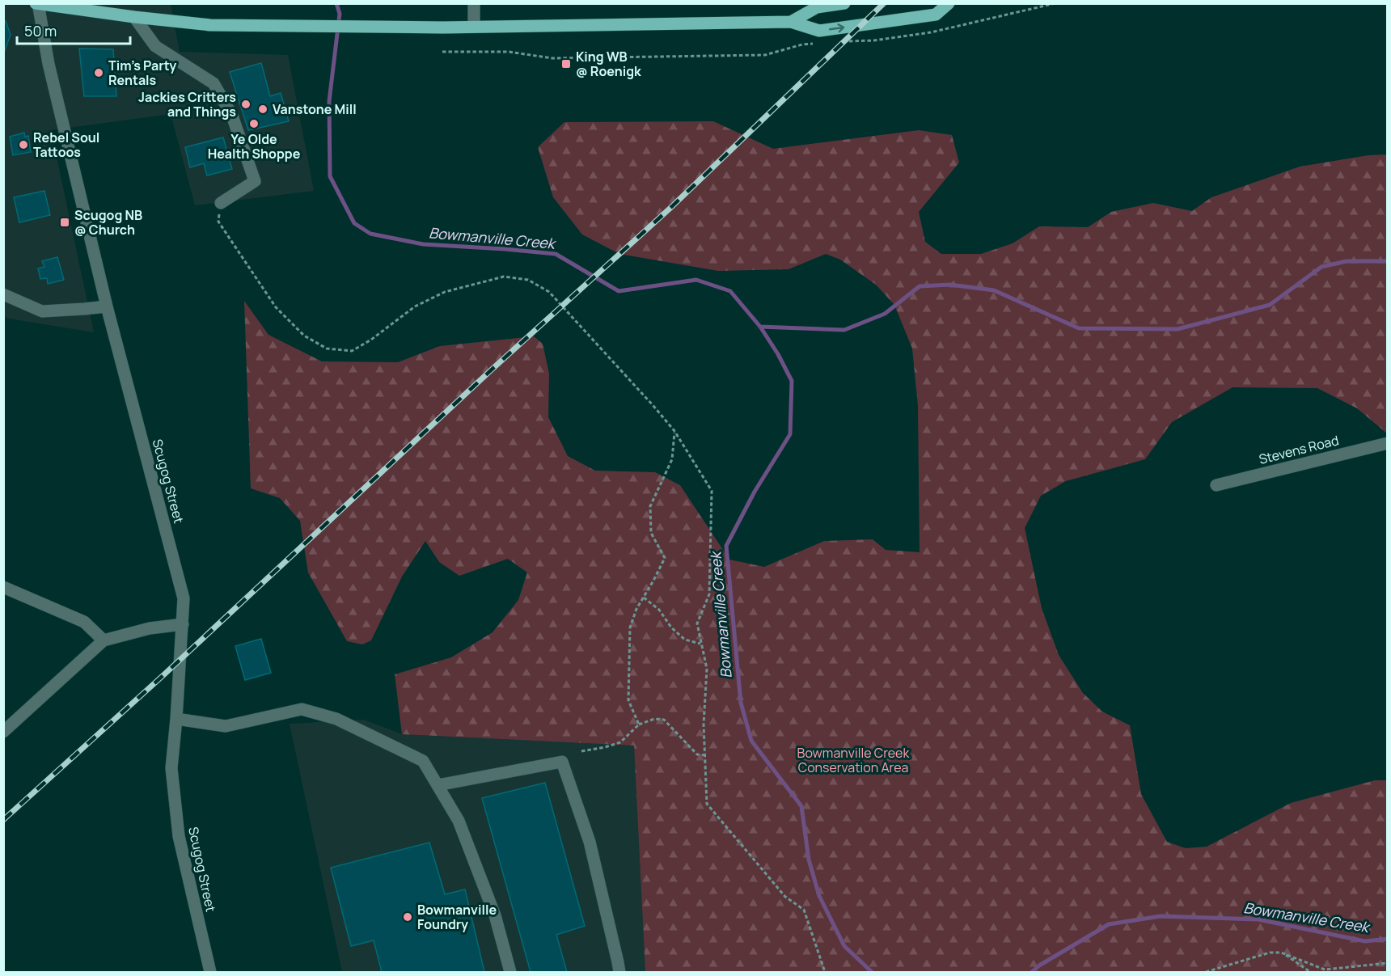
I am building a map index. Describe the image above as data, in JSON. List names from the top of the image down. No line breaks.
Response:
{"streets":{"street":["Stevens Road","Scugog Street"]},"water":["Bowmanville Creek"],"parks":["Bowmanville Creek Conservation Area"],"places":{"transit":["King WB @ Roenigk","Scugog NB @ Church"],"other":["Tim's Party Rentals","Jackies Critters and Things","Vanstone Mill","Ye Olde Health Shoppe","Rebel Soul Tattoos","Bowmanville Foundry"]},"scale_bar":"50 m"}
